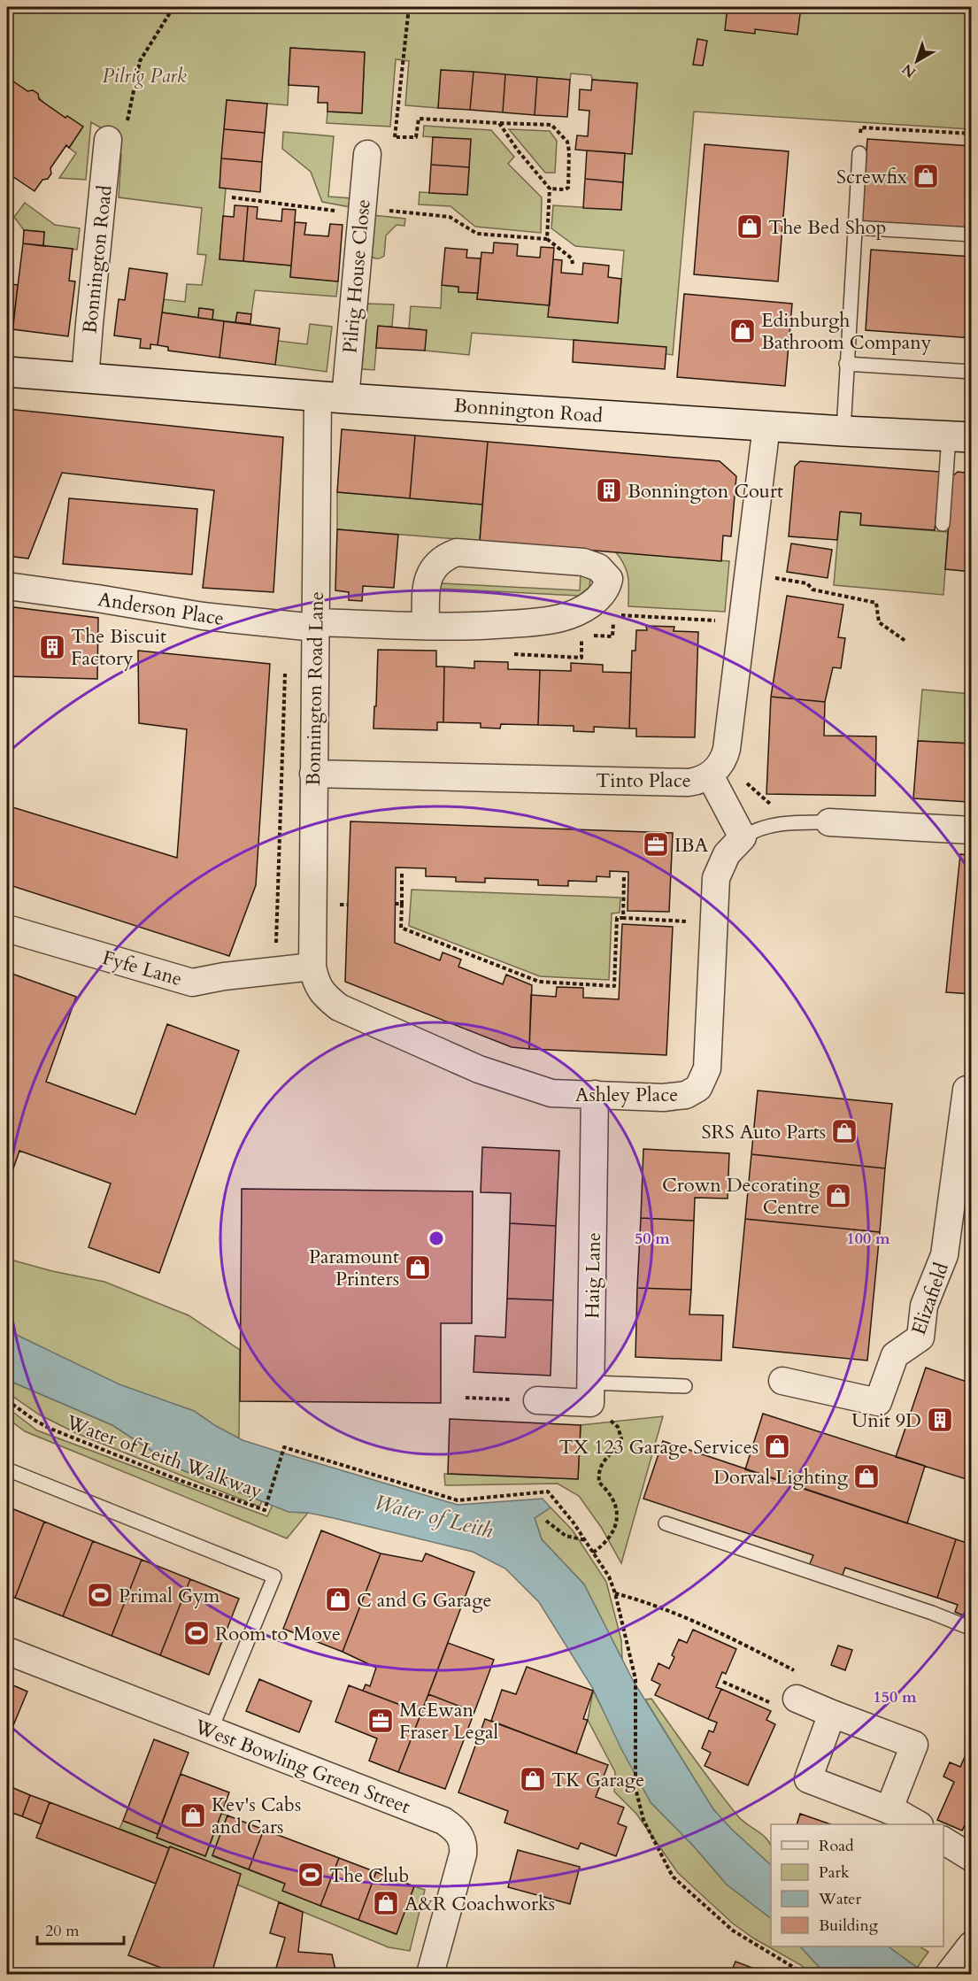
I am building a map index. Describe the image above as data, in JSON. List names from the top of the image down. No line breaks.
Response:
{"streets":{"main road":["Bonnington Road"],"street":["Pilrig House Close","Anderson Place","Bonnington Road Lane","Tinto Place","Fyfe Lane","Ashley Place","Haig Lane","Elizafield","West Bowling Green Street"],"path":["Water of Leith Walkway"]},"crossings":[["Bonnington Road","Pilrig House Close"],["Bonnington Road","Bonnington Road Lane"],["Pilrig House Close","Bonnington Road Lane"],["Anderson Place","Bonnington Road Lane"],["Bonnington Road Lane","Tinto Place"],["Bonnington Road Lane","Fyfe Lane"],["Bonnington Road Lane","Ashley Place"],["Fyfe Lane","Ashley Place"],["Ashley Place","Haig Lane"]],"water":["Water of Leith"],"parks":["Pilrig Park"],"places":{"shop":["Screwfix","The Bed Shop","Edinburgh Bathroom Company","SRS Auto Parts","Crown Decorating Centre","Paramount Printers","TX 123 Garage Services","Dorval Lighting","C and G Garage","TK Garage","Kev's Cabs and Cars","A&R Coachworks"],"building":["Bonnington Court","The Biscuit Factory","Unit 9D"],"office":["IBA","McEwan Fraser Legal"],"sports":["Primal Gym","Room to Move","The Club"]},"legend":["Road","Park","Water","Building"],"scale_bar":"20 m","north":"bottom left","rings":["50 m","100 m","150 m"]}
